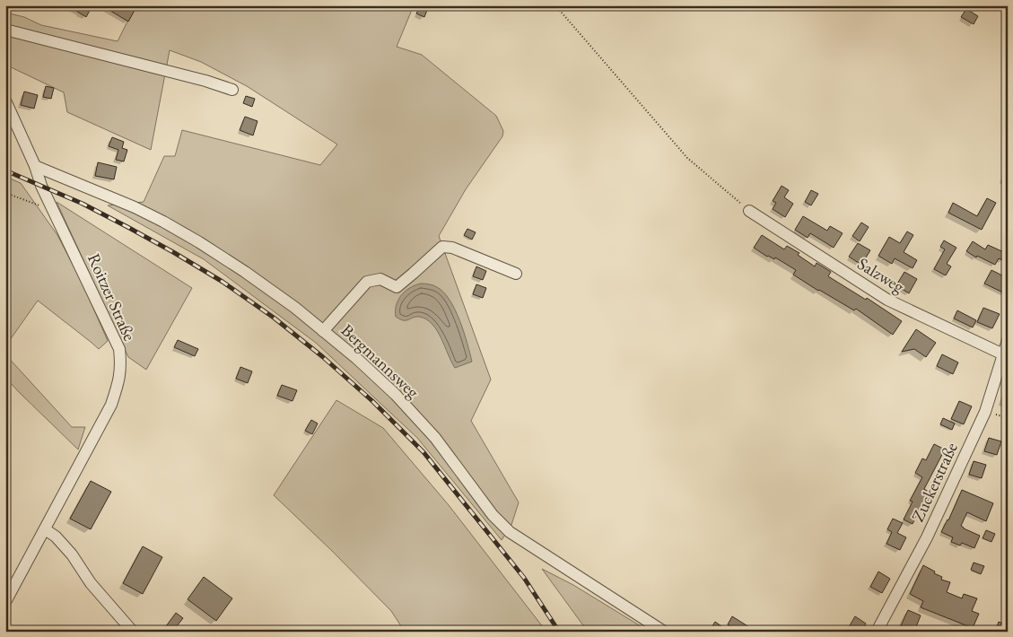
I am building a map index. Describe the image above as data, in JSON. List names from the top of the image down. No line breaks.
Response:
{"streets":{"street":["Salzweg","Roitzer Straße","Bergmannsweg","Zuckerstraße"]},"crossings":[["Salzweg","Zuckerstraße"],["Roitzer Straße","Bergmannsweg"]]}
